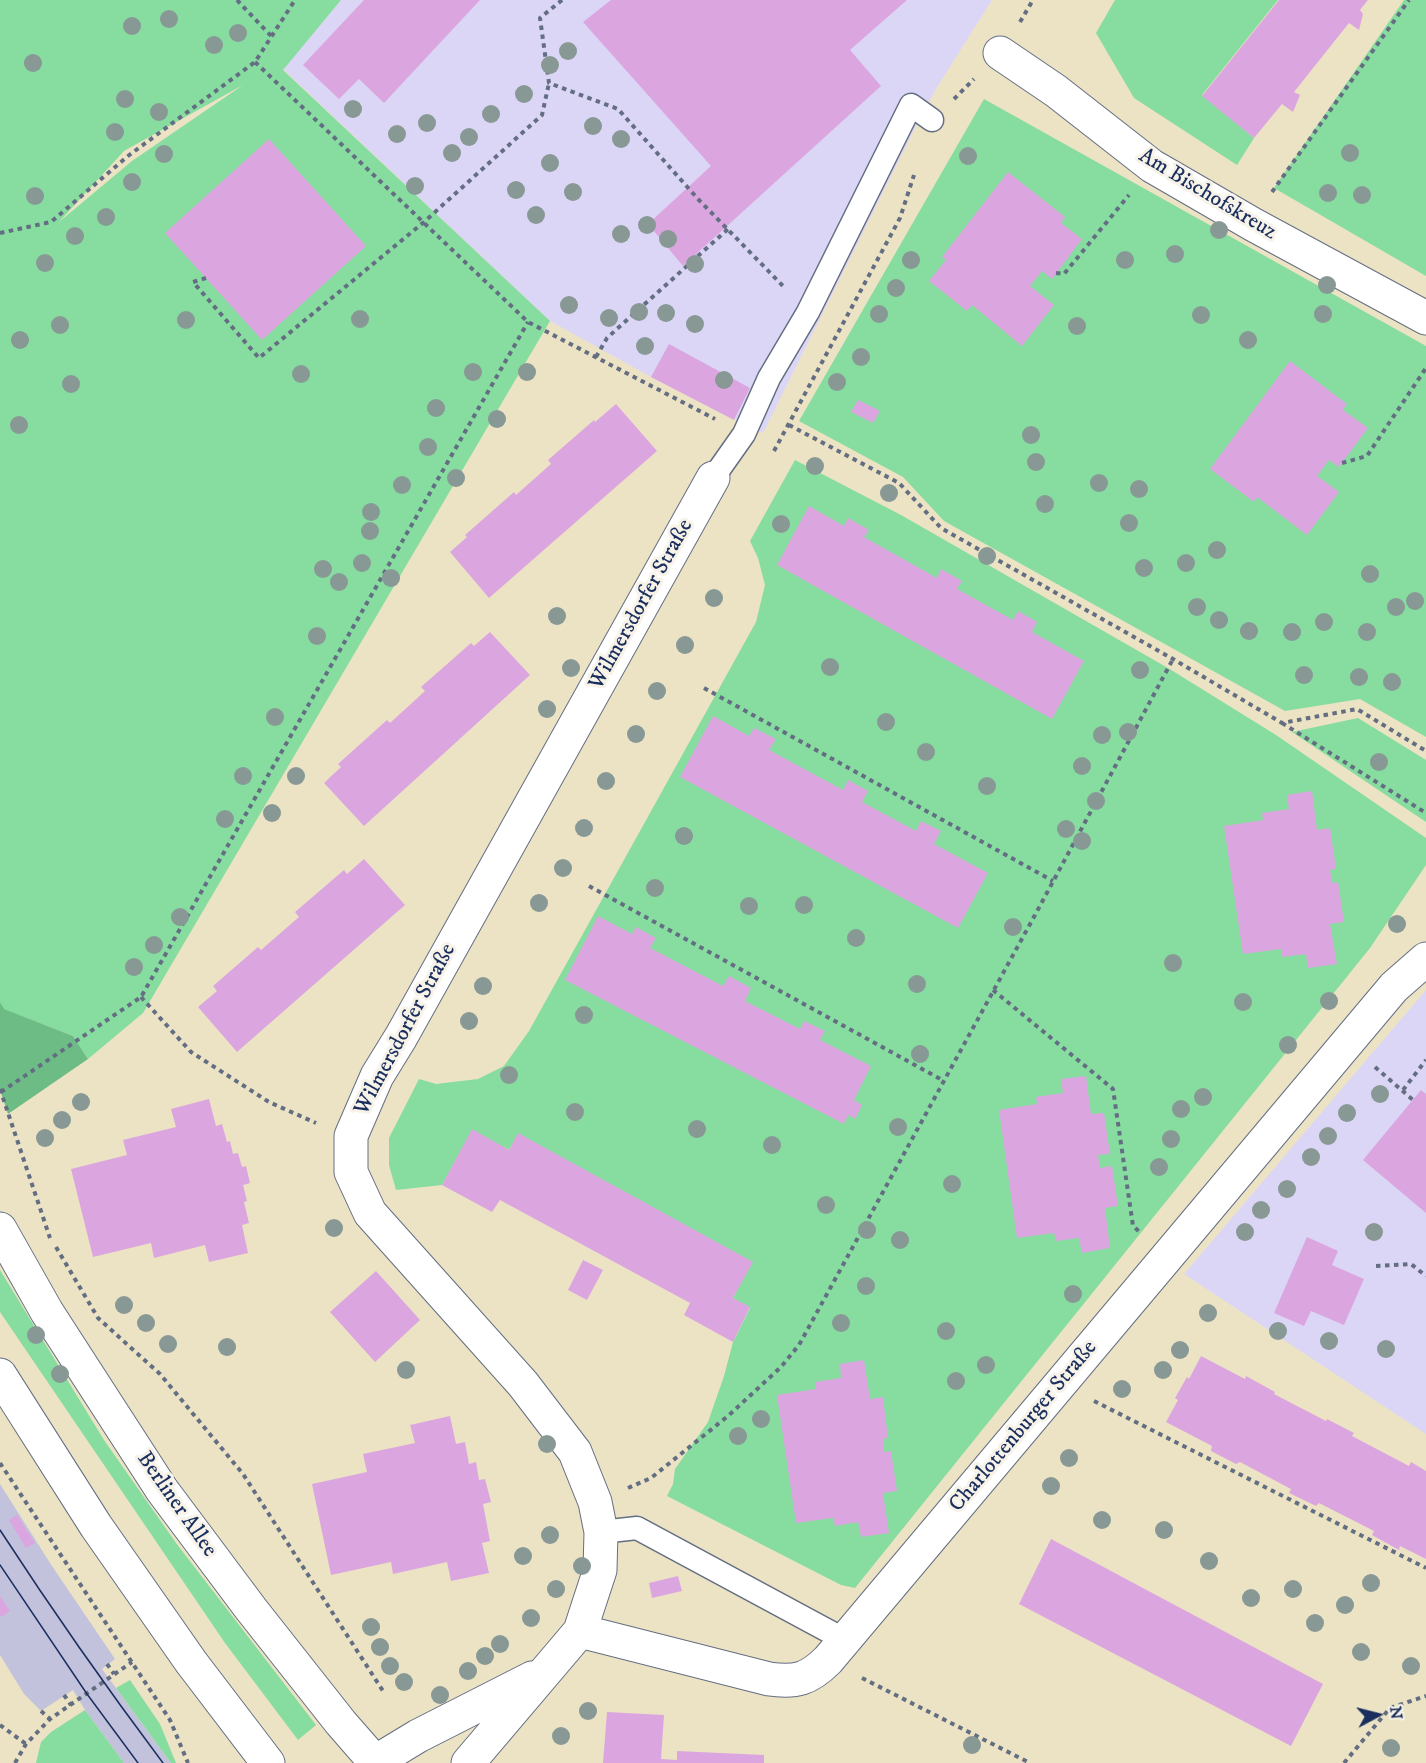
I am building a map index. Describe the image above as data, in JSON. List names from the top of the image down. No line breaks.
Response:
{"streets":{"street":["Am Bischofskreuz","Wilmersdorfer Straße","Charlottenburger Straße","Berliner Allee"]},"crossings":[["Wilmersdorfer Straße","Charlottenburger Straße"]],"north":"right"}
